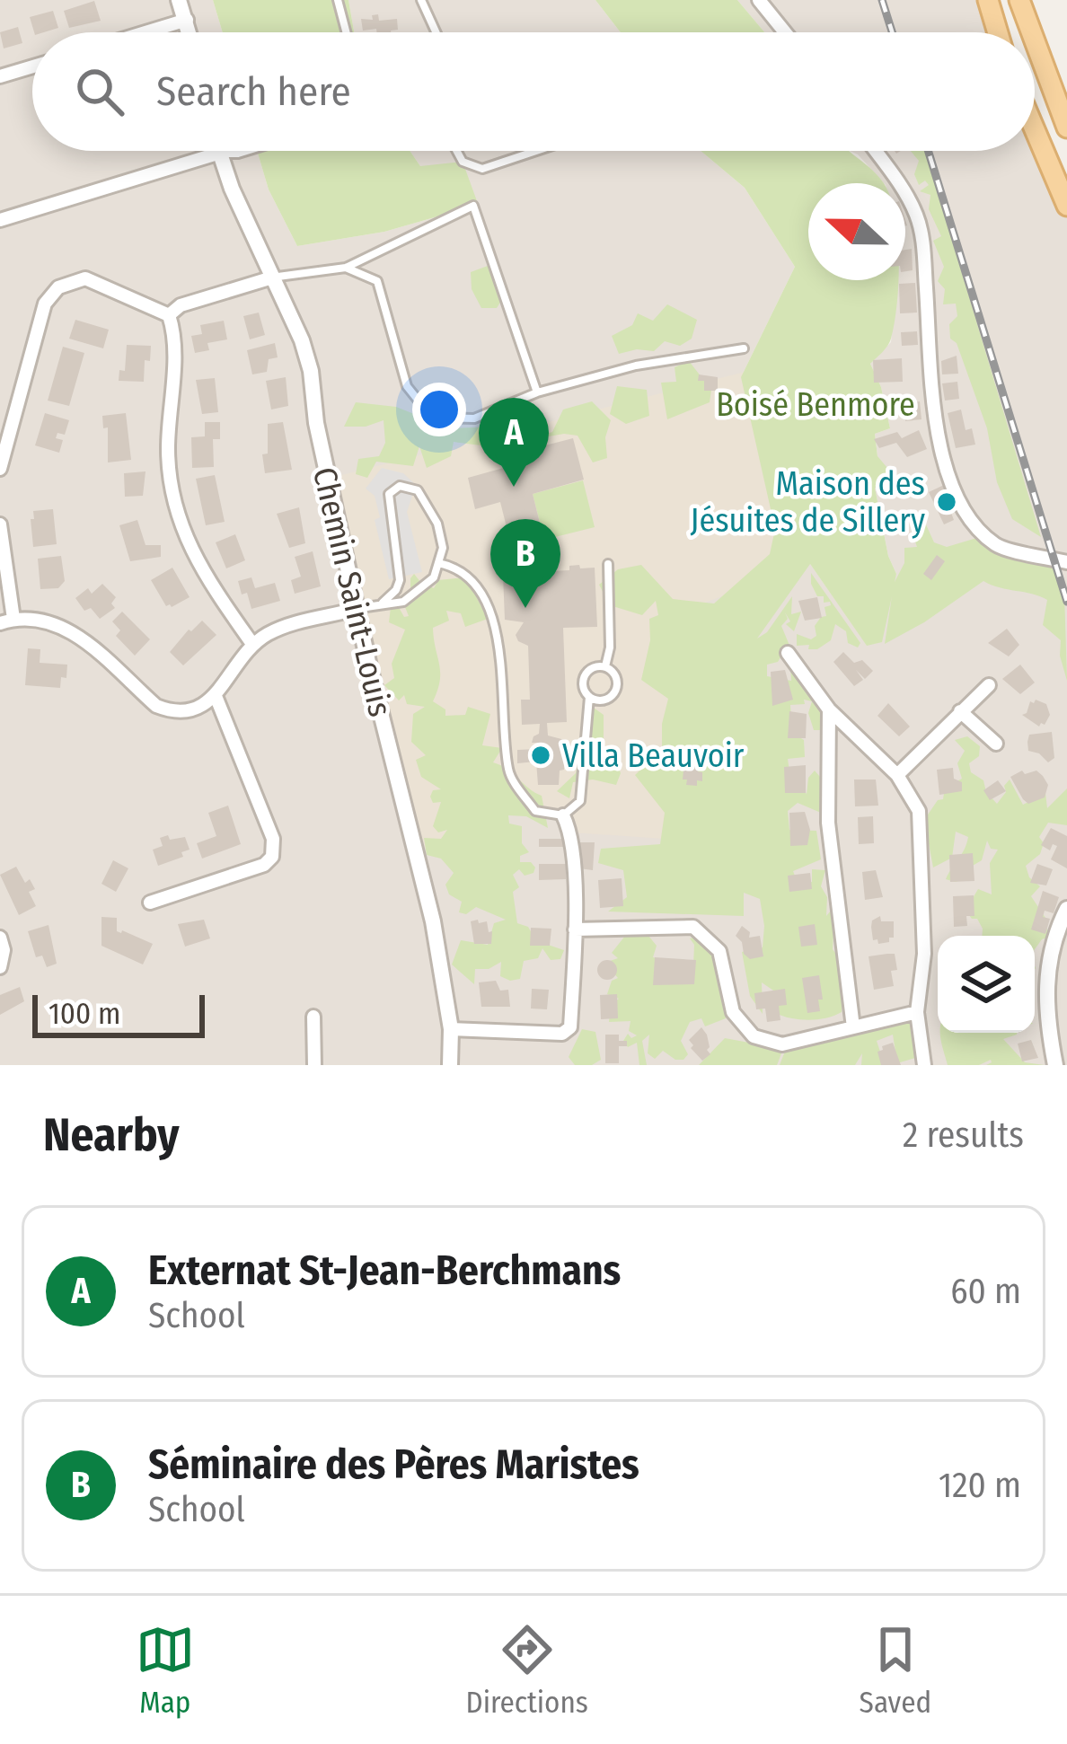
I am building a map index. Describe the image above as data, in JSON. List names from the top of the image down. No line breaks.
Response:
{"streets":{"street":["Chemin Saint-Louis"]},"parks":["Boisé Benmore"],"places":["Maison des Jésuites de Sillery","Villa Beauvoir"],"scale_bar":"100 m","north":"left","page":{"search":"Search here","pins":["A","B"],"scale":"100 m","heading":["Nearby","2 results"],"list":[{"mark":"A","name":"Externat St-Jean-Berchmans","note":"School","value":"60 m"},{"mark":"B","name":"Séminaire des Pères Maristes","note":"School","value":"120 m"}],"nav":["Map","Directions","Saved"]}}
